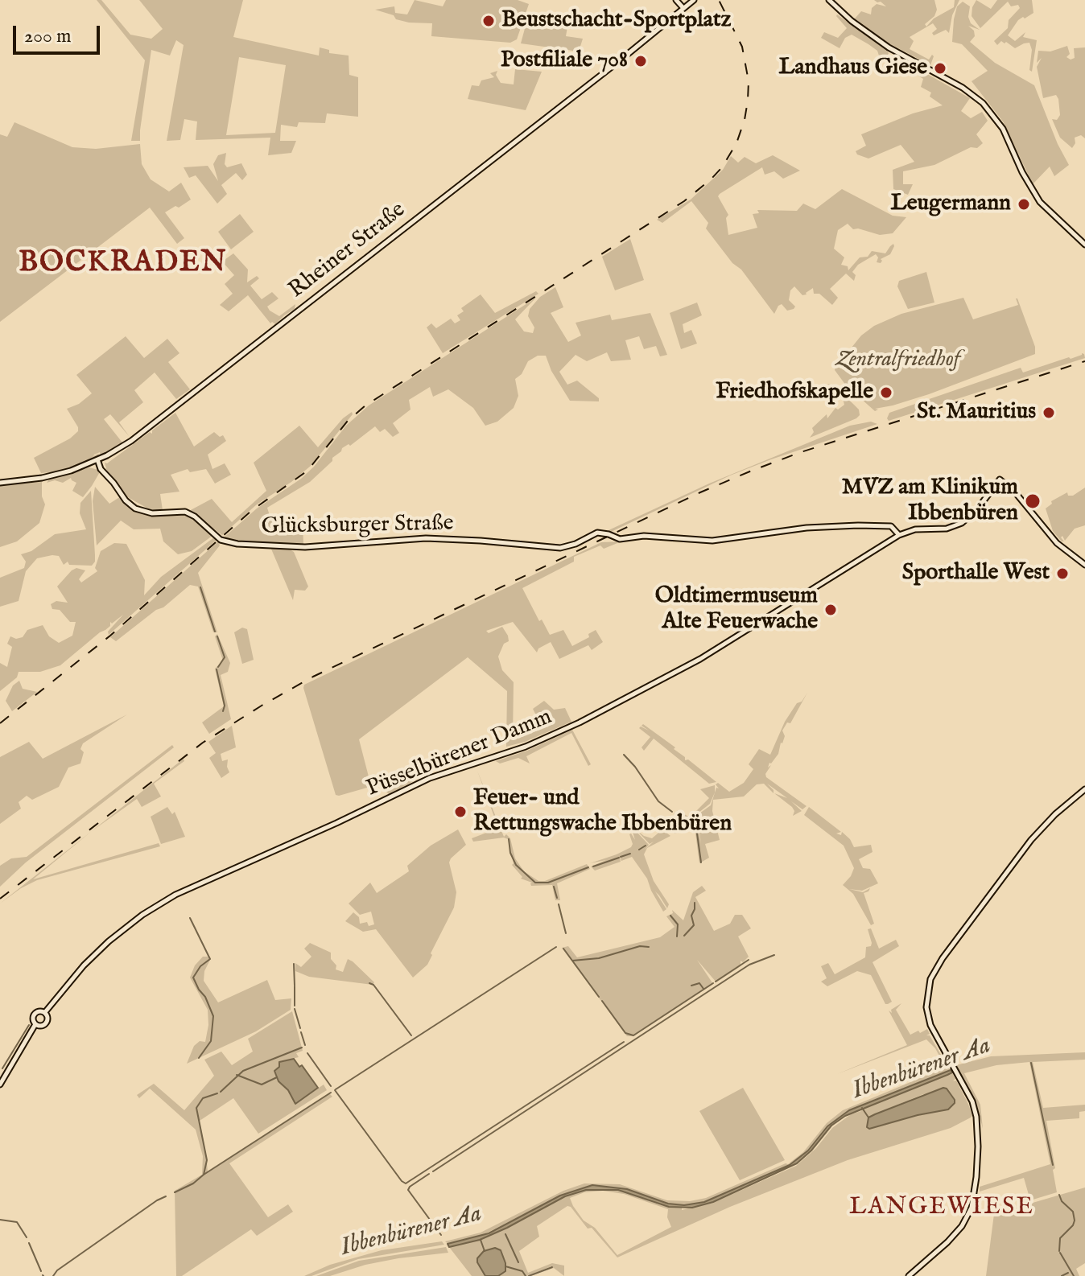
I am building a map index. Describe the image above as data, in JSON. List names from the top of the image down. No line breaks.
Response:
{"streets":{"main road":["Rheiner Straße","Glücksburger Straße","Püsselbürener Damm"]},"crossings":[["Rheiner Straße","Glücksburger Straße"],["Glücksburger Straße","Püsselbürener Damm"]],"districts":["BOCKRADEN","LANGEWIESE"],"water":["Ibbenbürener Aa"],"parks":["Zentralfriedhof"],"places":["Beustschacht-Sportplatz","Postfiliale 708","Landhaus Giese","Leugermann","Friedhofskapelle","St. Mauritius","MVZ am Klinikum Ibbenbüren","Sporthalle West","Oldtimermuseum Alte Feuerwache","Feuer- und Rettungswache Ibbenbüren"],"scale_bar":"200 m"}
